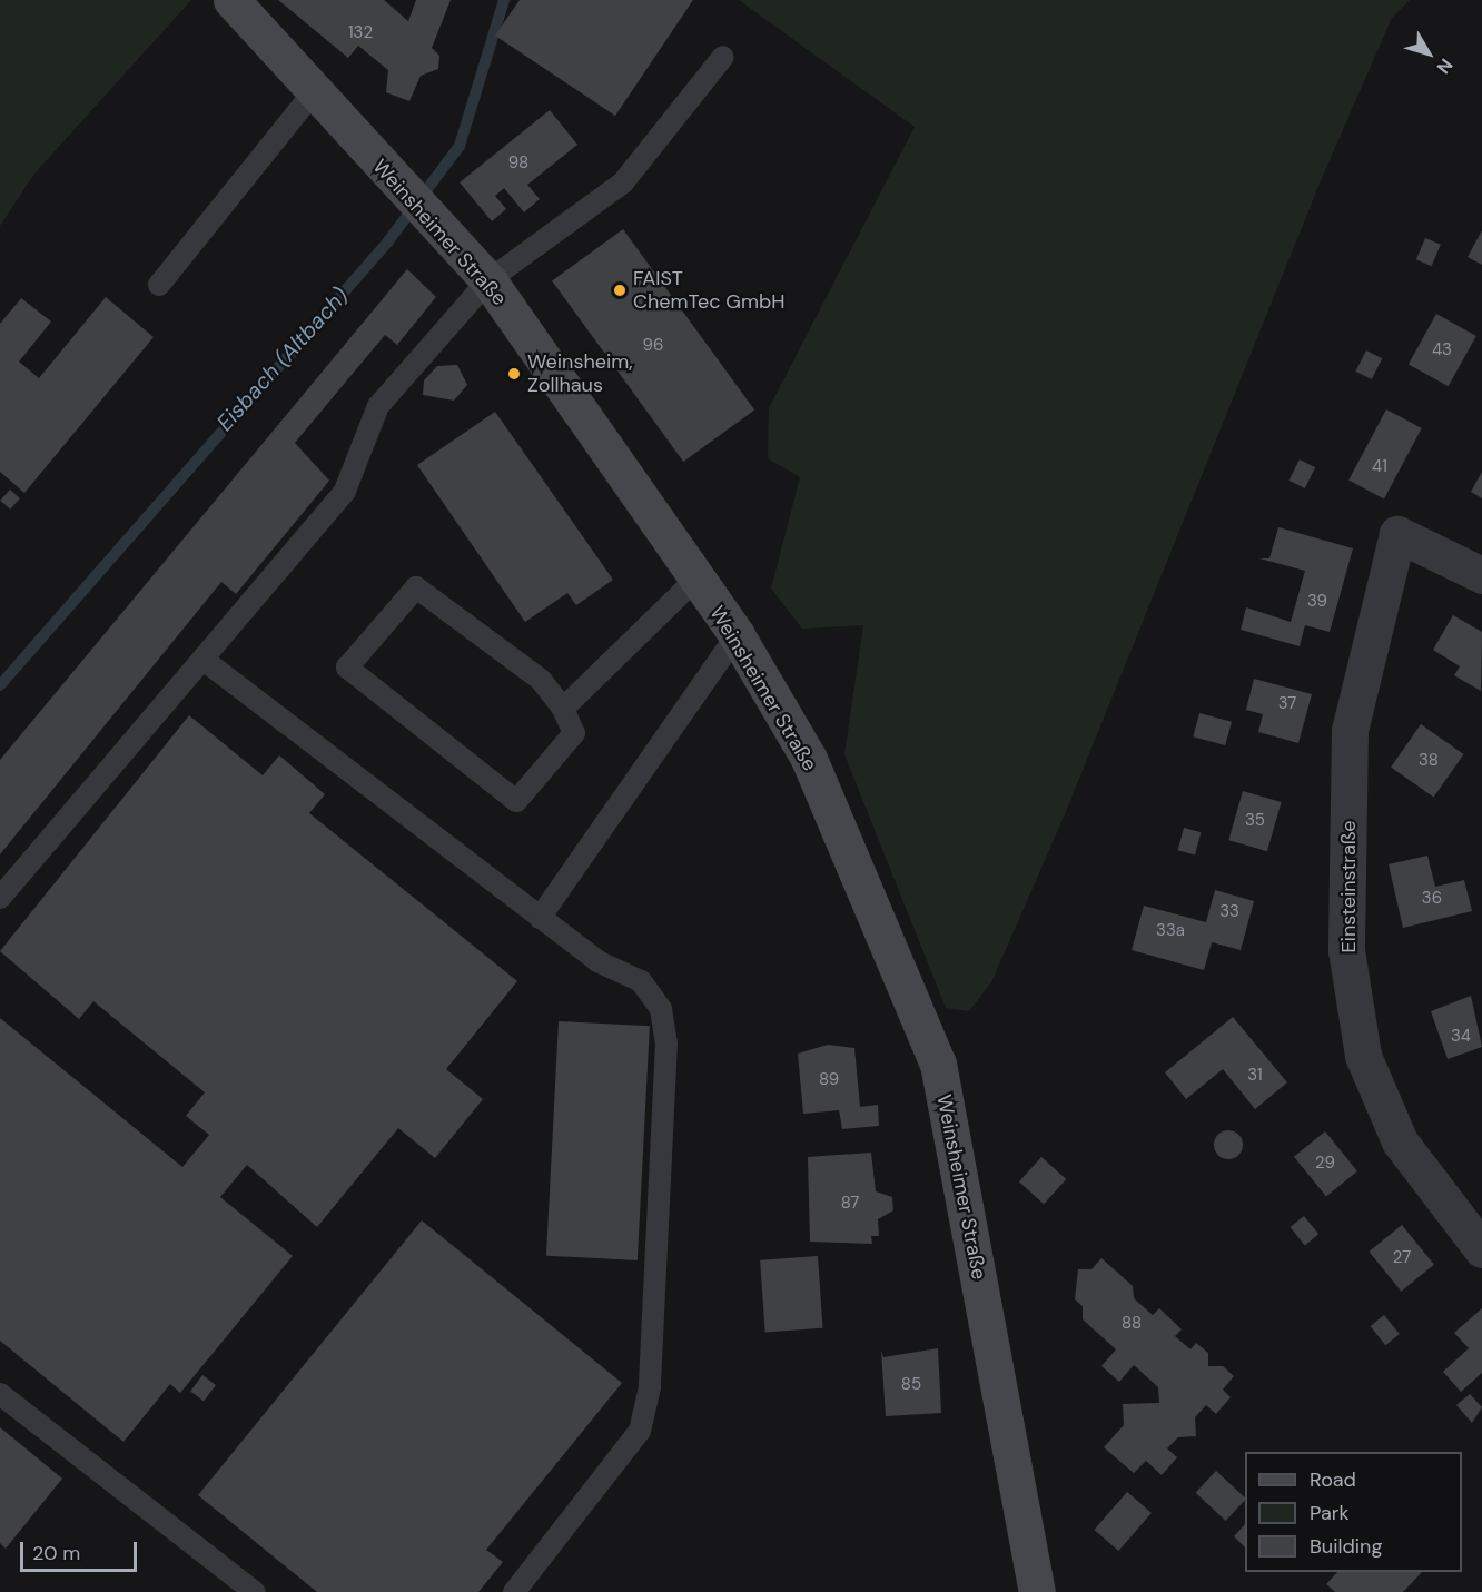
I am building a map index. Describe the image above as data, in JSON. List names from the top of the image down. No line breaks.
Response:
{"streets":{"main road":["Weinsheimer Straße"],"street":["Einsteinstraße"]},"water":["Eisbach (Altbach)"],"places":["FAIST ChemTec GmbH","Weinsheim, Zollhaus"],"house_numbers":["132","98","96","43","41","39","37","38","35","36","33","33a","34","31","89","29","87","27","88","85"],"legend":["Road","Park","Building"],"scale_bar":"20 m","north":"bottom right"}
